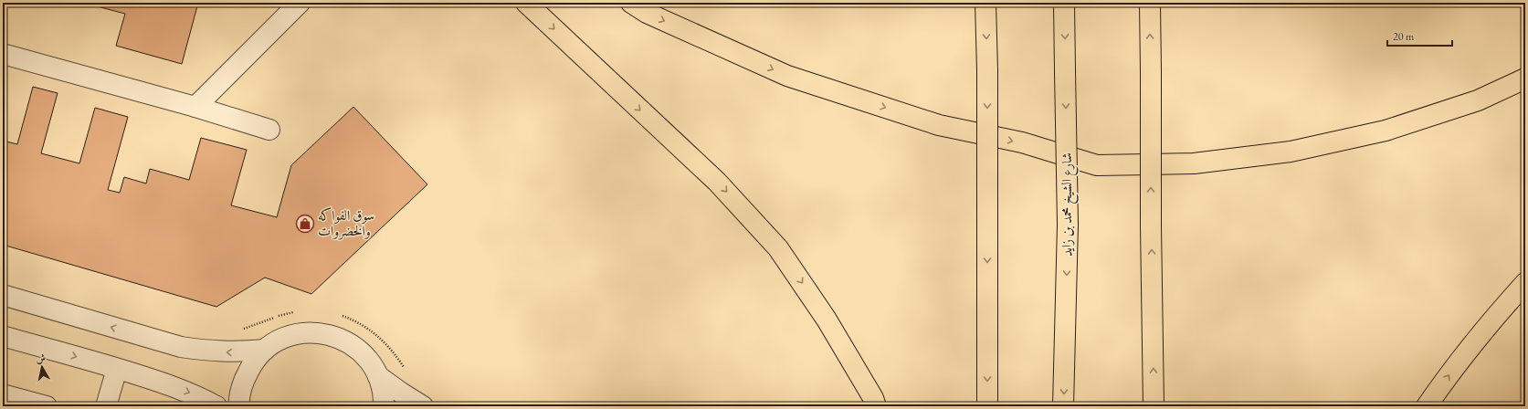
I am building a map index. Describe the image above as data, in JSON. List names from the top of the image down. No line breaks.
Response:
{"streets":{"highway":["شارع الشيخ محمد بن زايد"]},"places":{"shop":["سوق الفواكه والخضروات"]},"scale_bar":"20 m","north":"top"}
